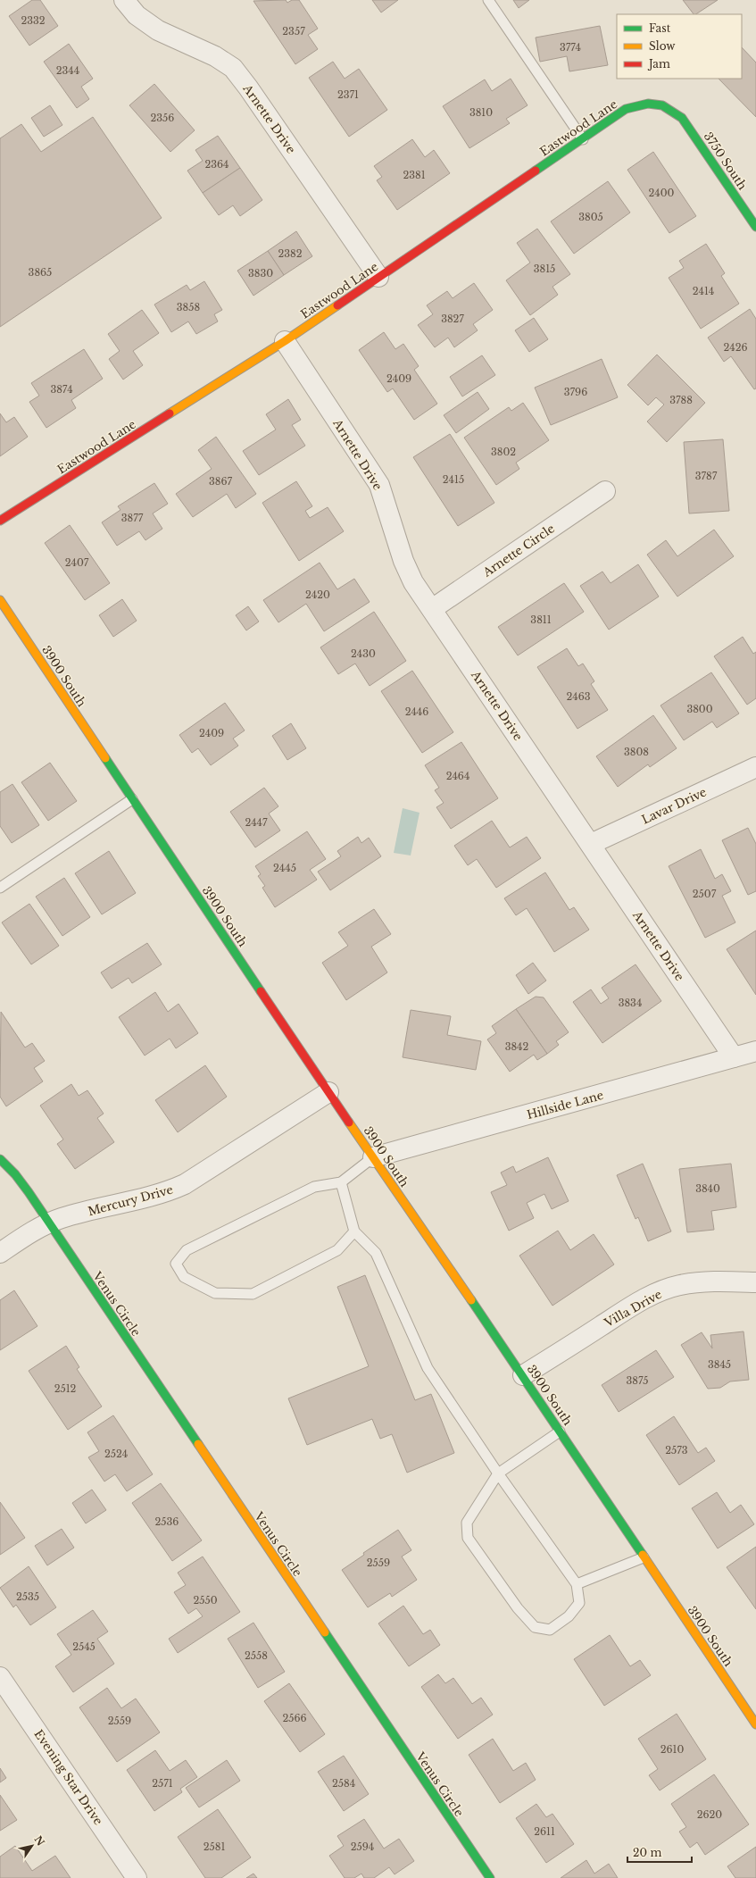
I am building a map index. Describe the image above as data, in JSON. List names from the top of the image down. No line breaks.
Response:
{"streets":{"street":["Arnette Drive","Eastwood Lane","3750 South","Arnette Circle","3900 South","Lavar Drive","Hillside Lane","Mercury Drive","Venus Circle","Villa Drive","Evening Star Drive"]},"crossings":[["Arnette Drive","Eastwood Lane"],["Arnette Drive","Arnette Circle"],["Arnette Drive","Lavar Drive"],["Arnette Drive","Hillside Lane"],["Eastwood Lane","3750 South"],["3900 South","Hillside Lane"],["3900 South","Mercury Drive"],["3900 South","Villa Drive"],["Mercury Drive","Venus Circle"]],"house_numbers":["2332","2357","3774","2344","2371","3810","2356","2364","2381","2400","3805","2382","3815","3865","3830","2414","3858","3827","2426","2409","3874","3796","3788","3802","3787","2415","3867","3877","2407","2420","3811","2430","2463","3800","2446","2409","3808","2464","2447","2445","2507","3834","3842","3840","3845","3875","2512","2573","2524","2536","2559","2535","2550","2545","2558","2566","2559","2610","2571","2584","2620","2611","2581","2594"],"legend":["Fast","Slow","Jam"],"scale_bar":"20 m","north":"top right"}
